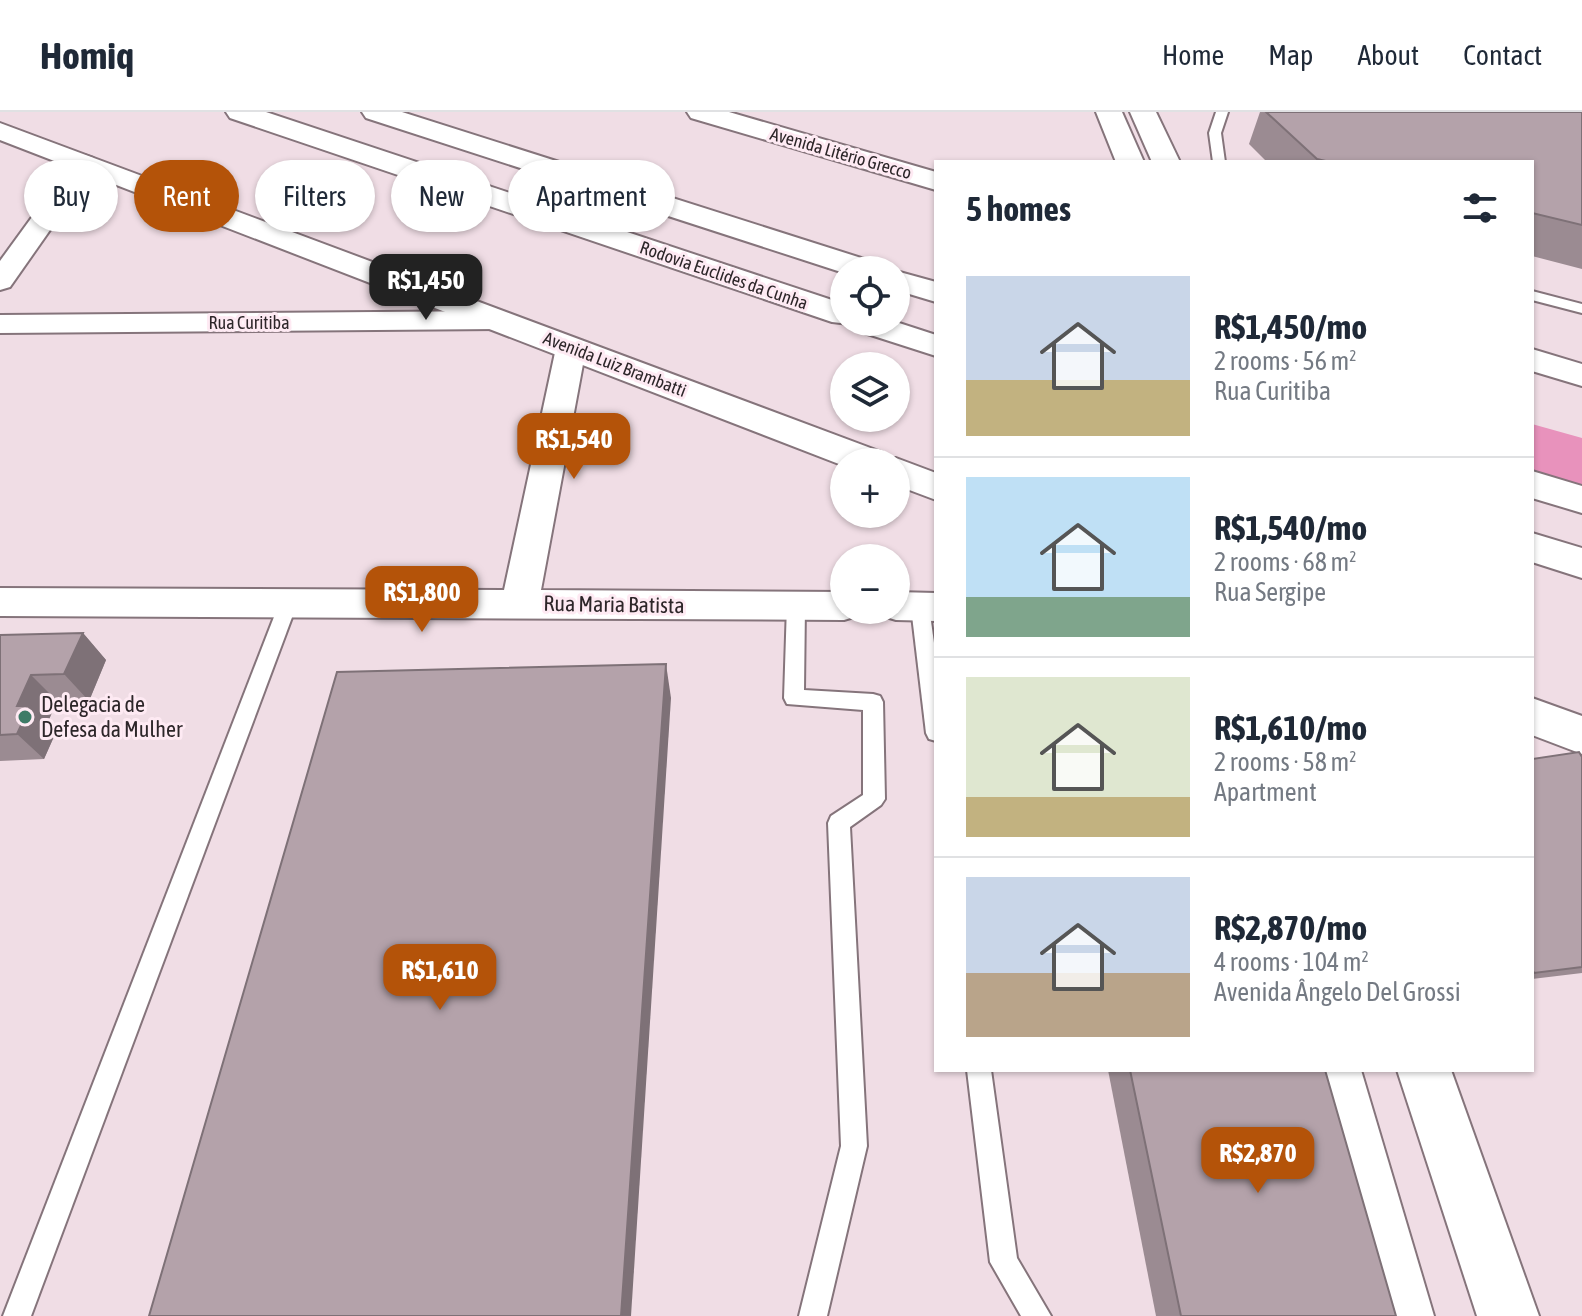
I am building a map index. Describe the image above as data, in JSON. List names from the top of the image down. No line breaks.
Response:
{"streets":{"main road":["Avenida Litério Grecco","Rodovia Euclides da Cunha","Avenida Luiz Brambatti"],"street":["Rua Curitiba","Rua Maria Batista"]},"crossings":[["Rua Curitiba","Avenida Luiz Brambatti"]],"places":["Delegacia de Defesa da Mulher"],"page":{"header":"Homiq","nav":["Home","Map","About","Contact"],"chip":["Buy","Rent","Filters","New","Apartment"],"heading":"5 homes","price":["R$1,450","R$1,540","R$1,800","R$1,610","R$2,870"],"map_buttons":["+","−"],"list":[{"name":"R$1,450/mo","note":"2 rooms · 56 m² · Rua Curitiba"},{"name":"R$1,540/mo","note":"2 rooms · 68 m² · Rua Sergipe"},{"name":"R$1,610/mo","note":"2 rooms · 58 m² · Apartment"},{"name":"R$2,870/mo","note":"4 rooms · 104 m² · Avenida Ângelo Del Grossi"}]}}
